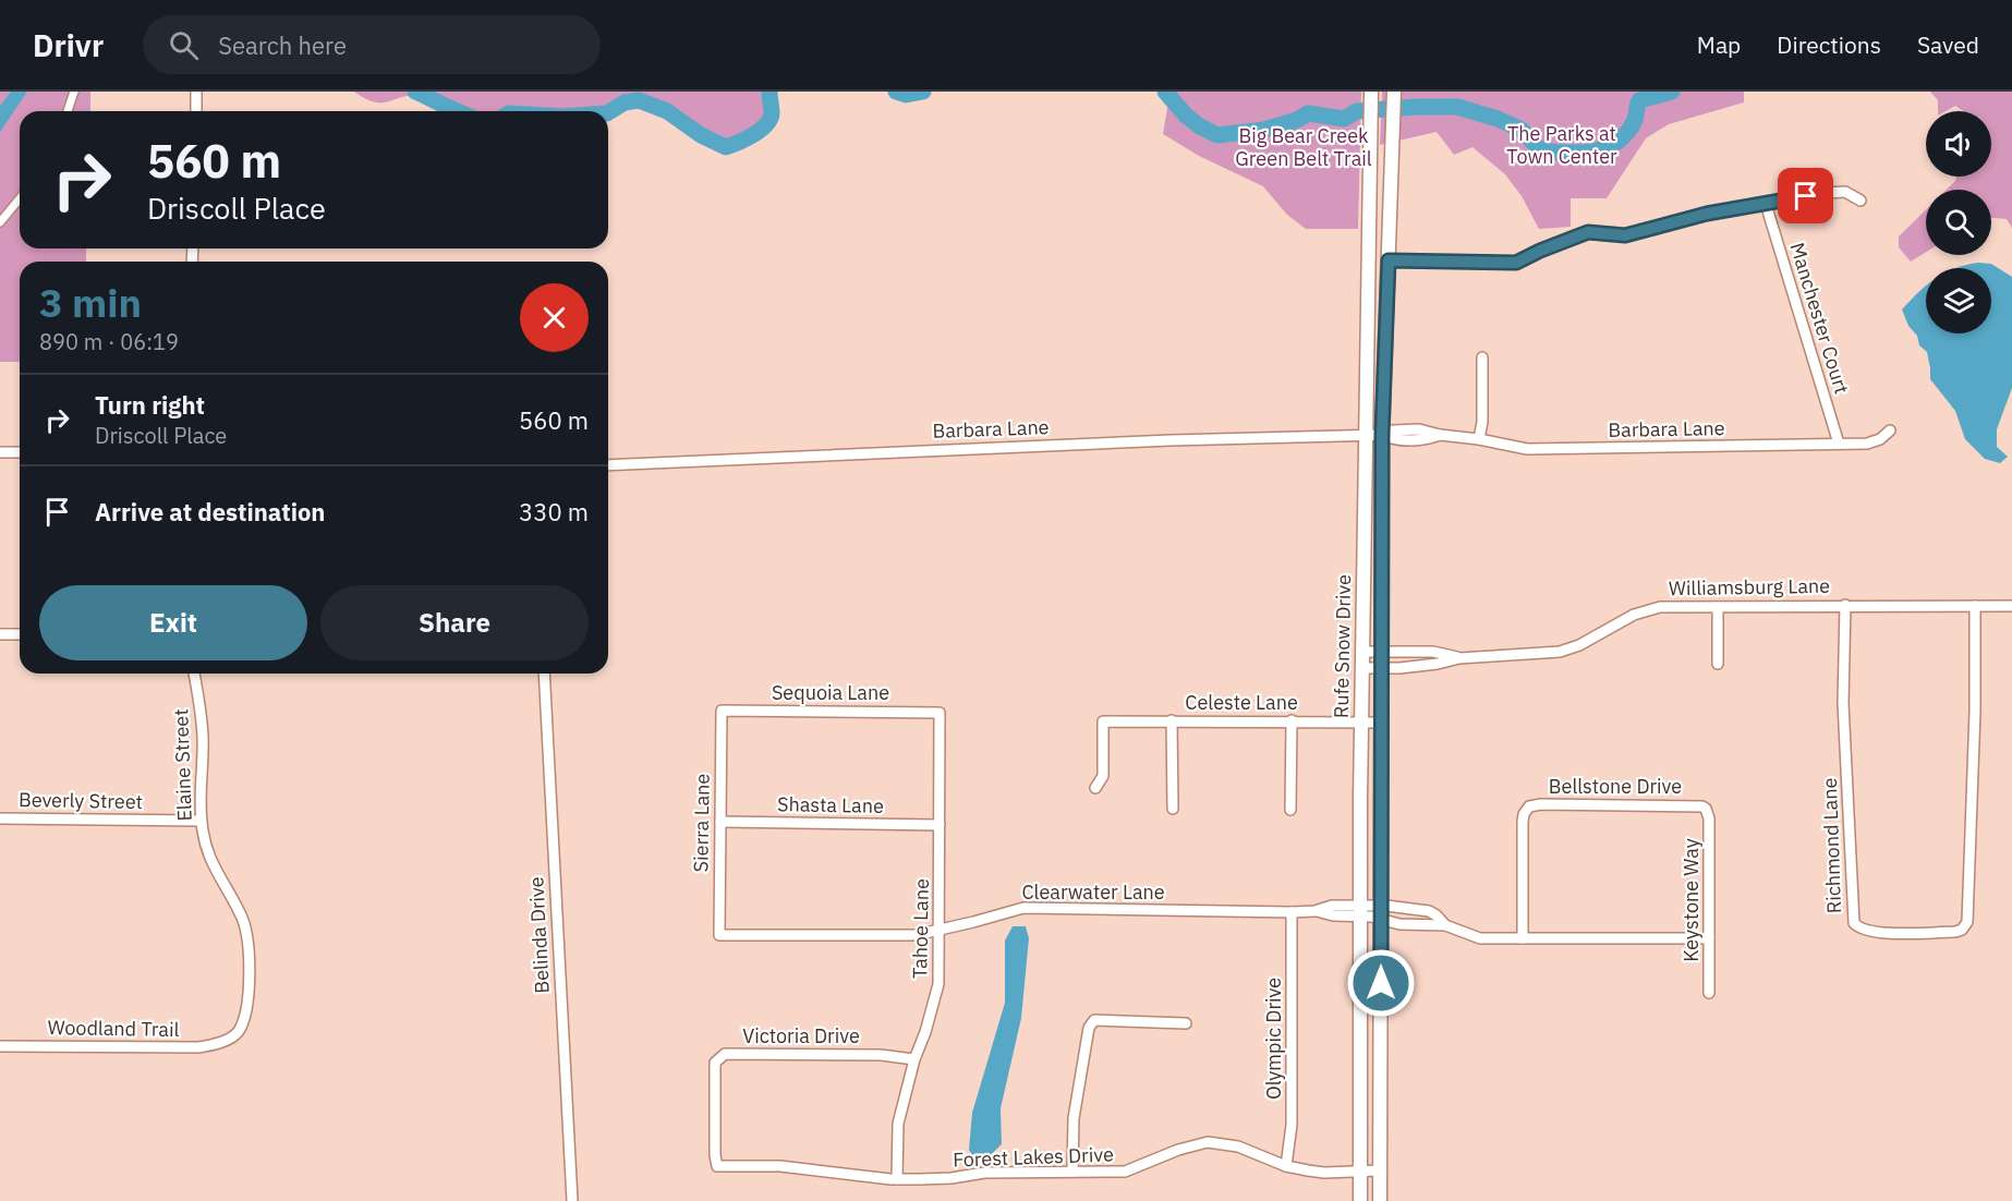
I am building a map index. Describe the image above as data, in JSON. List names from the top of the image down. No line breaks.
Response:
{"streets":{"main road":["Rufe Snow Drive"],"street":["Manchester Court","Barbara Lane","Williamsburg Lane","Sequoia Lane","Celeste Lane","Elaine Street","Bellstone Drive","Beverly Street","Shasta Lane","Sierra Lane","Richmond Lane","Clearwater Lane","Keystone Way","Tahoe Lane","Belinda Drive","Woodland Trail","Victoria Drive","Olympic Drive","Forest Lakes Drive"]},"crossings":[["Manchester Court","Barbara Lane"],["Barbara Lane","Rufe Snow Drive"],["Williamsburg Lane","Rufe Snow Drive"],["Williamsburg Lane","Richmond Lane"],["Rufe Snow Drive","Celeste Lane"],["Rufe Snow Drive","Clearwater Lane"],["Rufe Snow Drive","Forest Lakes Drive"],["Sequoia Lane","Sierra Lane"],["Sequoia Lane","Tahoe Lane"],["Elaine Street","Beverly Street"],["Elaine Street","Woodland Trail"],["Bellstone Drive","Keystone Way"],["Shasta Lane","Sierra Lane"],["Shasta Lane","Tahoe Lane"],["Sierra Lane","Clearwater Lane"],["Clearwater Lane","Tahoe Lane"],["Clearwater Lane","Olympic Drive"],["Tahoe Lane","Victoria Drive"],["Tahoe Lane","Forest Lakes Drive"],["Victoria Drive","Forest Lakes Drive"],["Olympic Drive","Forest Lakes Drive"]],"parks":["The Parks at Town Center","Big Bear Creek Green Belt Trail"],"page":{"header":"Drivr","search":"Search here","nav":["Map","Directions","Saved"],"turn":["560 m","Driscoll Place"],"heading":["3 min","890 m · 06:19"],"list":[{"name":"Turn right","note":"Driscoll Place","value":"560 m"},{"name":"Arrive at destination","value":"330 m"}],"buttons":["Exit","Share"]}}
